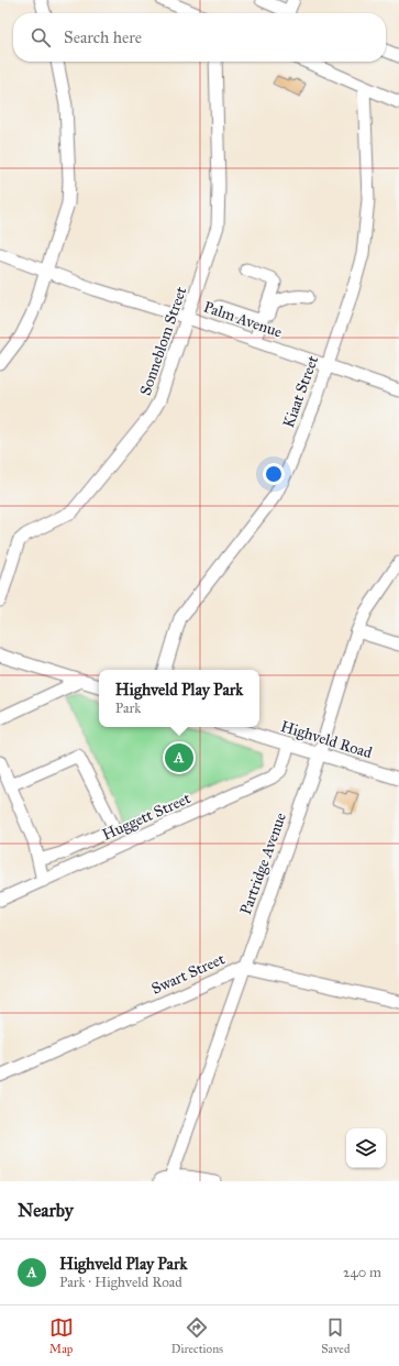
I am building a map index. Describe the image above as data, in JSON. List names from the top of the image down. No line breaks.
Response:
{"streets":{"street":["Palm Avenue","Sonneblom Street","Kiaat Street","Highveld Road","Huggett Street","Partridge Avenue","Swart Street"]},"crossings":[["Palm Avenue","Sonneblom Street"],["Palm Avenue","Kiaat Street"],["Highveld Road","Huggett Street"],["Highveld Road","Partridge Avenue"],["Partridge Avenue","Swart Street"]],"page":{"search":"Search here","popup":["Highveld Play Park","Park"],"pins":"A","heading":"Nearby","list":[{"mark":"A","name":"Highveld Play Park","note":"Park · Highveld Road","value":"240 m"}],"nav":["Map","Directions","Saved"]}}
